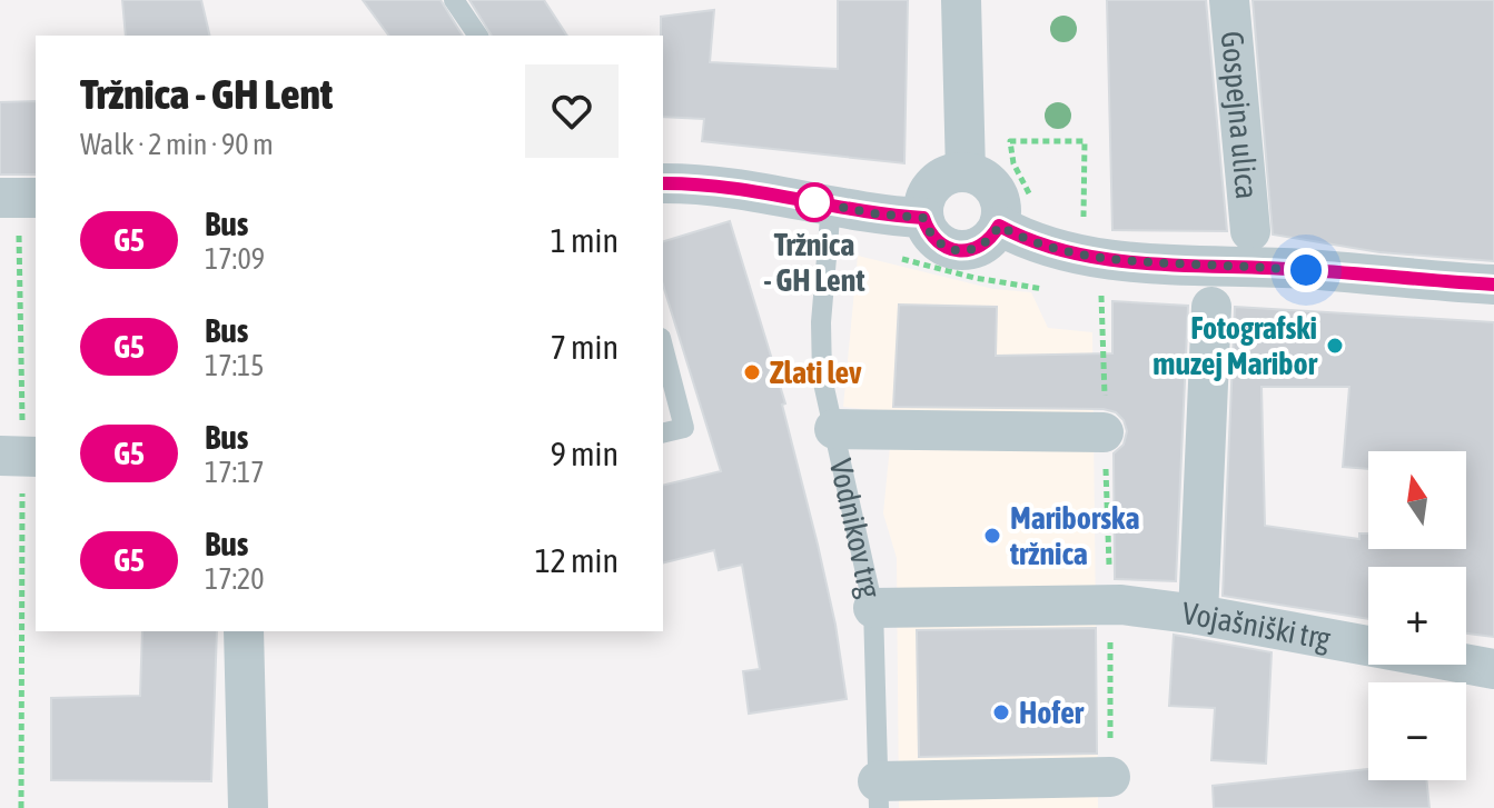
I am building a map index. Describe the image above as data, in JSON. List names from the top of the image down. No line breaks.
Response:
{"streets":{"street":["Gospejna ulica","Vodnikov trg","Vojašniški trg"]},"crossings":[["Vodnikov trg","Vojašniški trg"]],"places":["Tržnica - GH Lent","Fotografski muzej Maribor","Zlati lev","Mariborska tržnica","Hofer"],"lines":["bus line G5"],"north":"top","page":{"heading":["Tržnica - GH Lent","Walk · 2 min · 90 m"],"list":[{"mark":"G5","name":"Bus","note":"17:09","value":"1 min"},{"mark":"G5","name":"Bus","note":"17:15","value":"7 min"},{"mark":"G5","name":"Bus","note":"17:17","value":"9 min"},{"mark":"G5","name":"Bus","note":"17:20","value":"12 min"}],"map_buttons":["+","−"]}}
